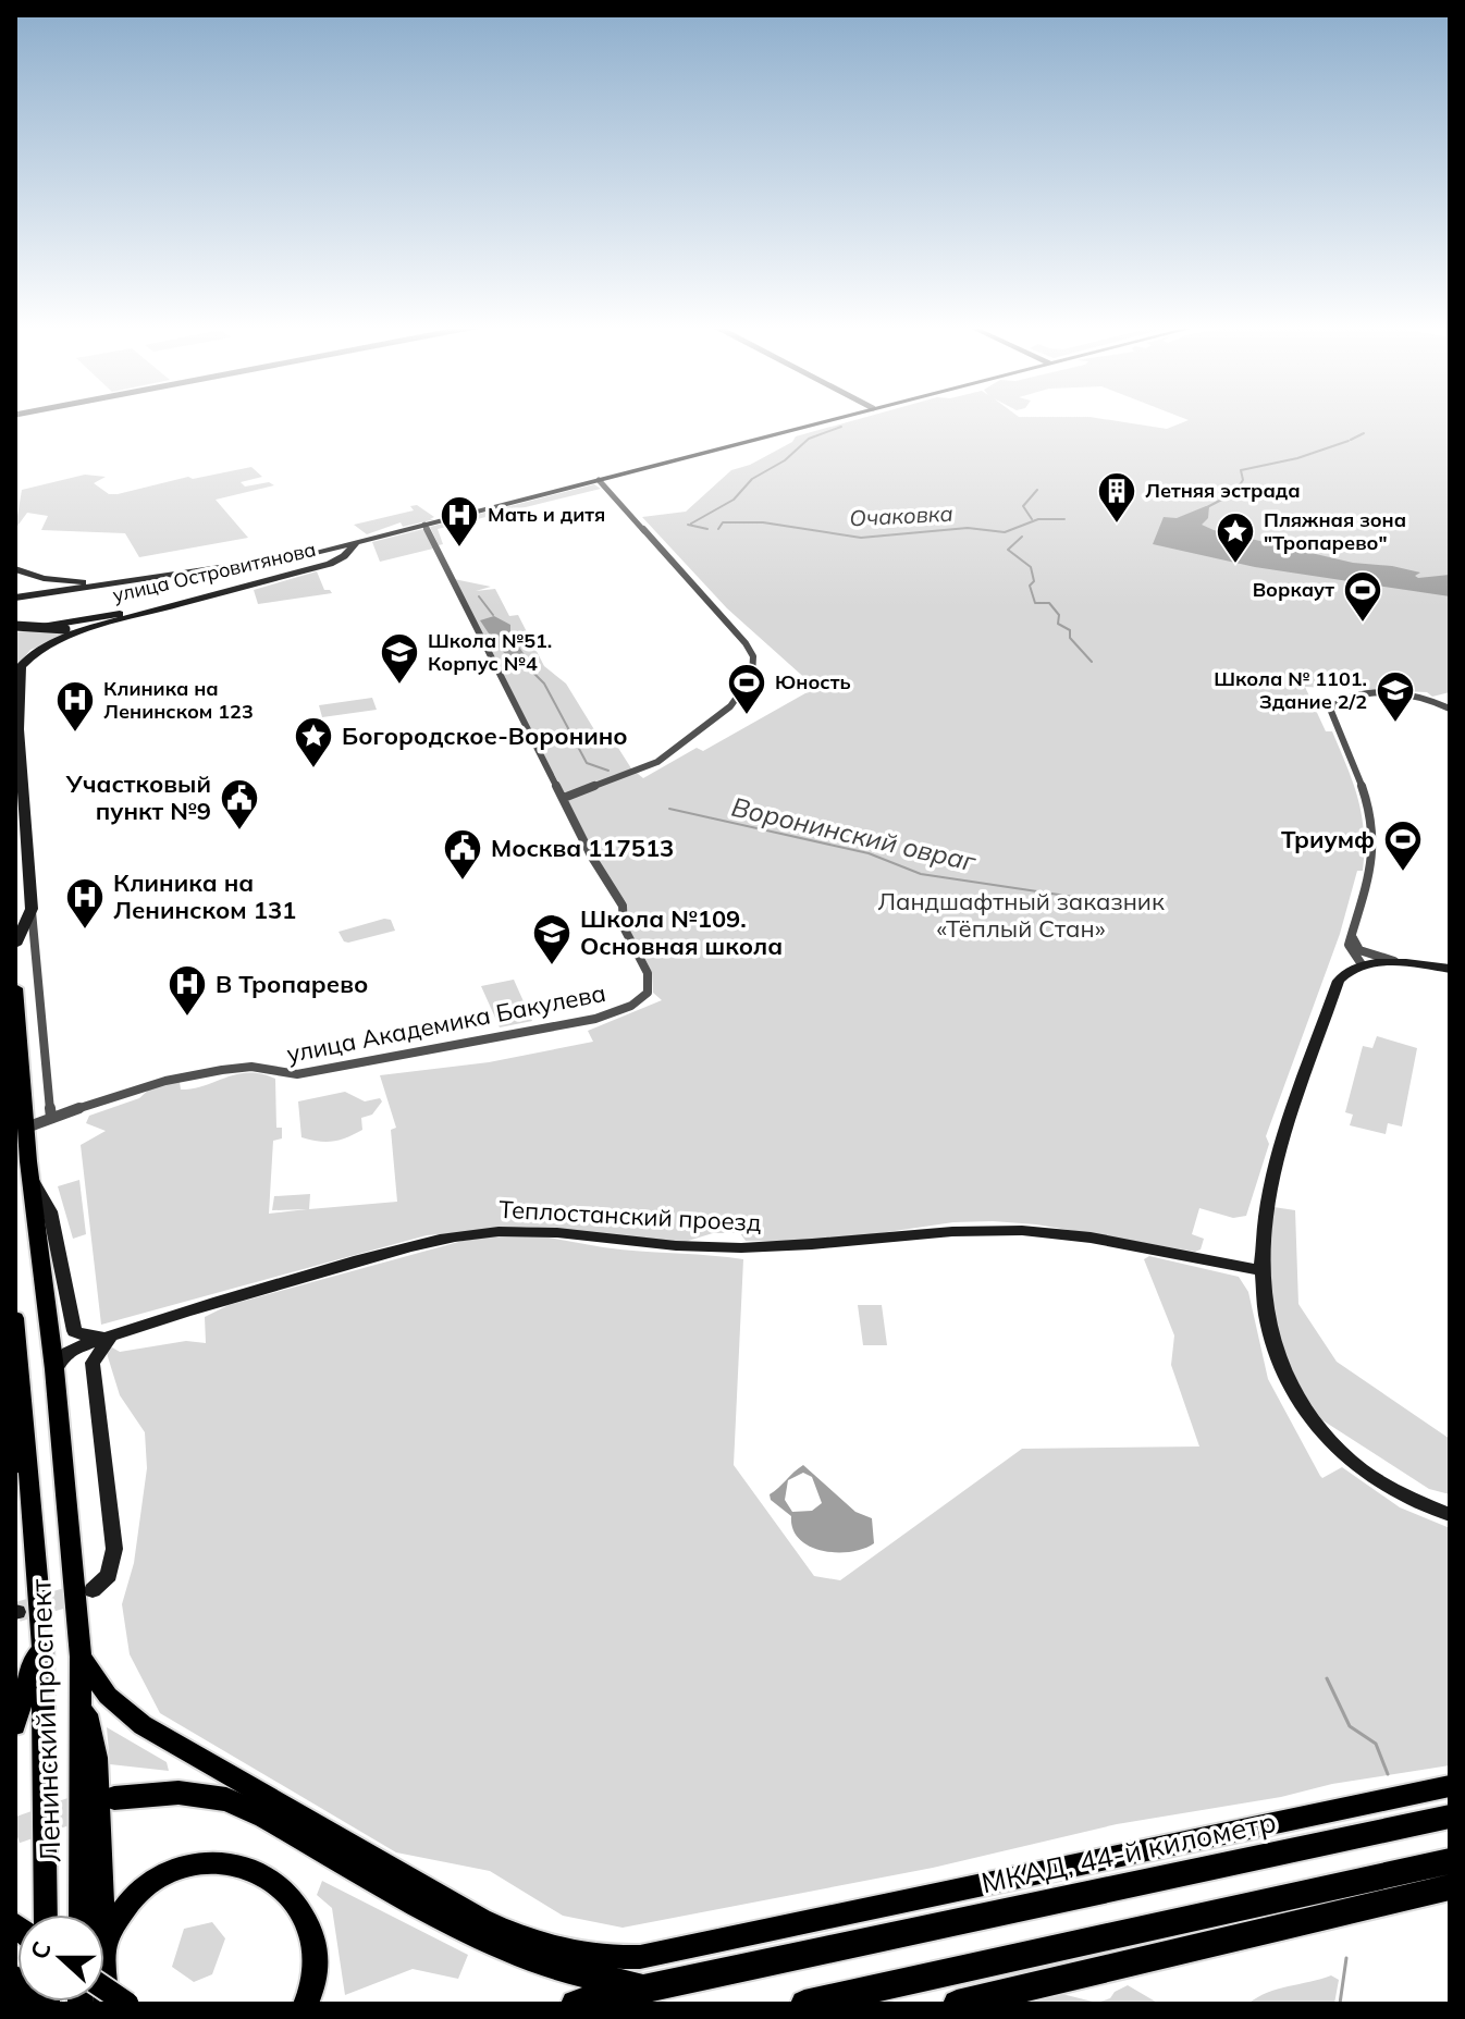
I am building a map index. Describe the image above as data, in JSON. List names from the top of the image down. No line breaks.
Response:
{"streets":{"highway":["МКАД, 44-й километр"],"main road":["улица Островитянова","Теплостанский проезд","Ленинский проспект"],"street":["улица Академика Бакулева"]},"crossings":[["улица Академика Бакулева","Ленинский проспект"],["Теплостанский проезд","Ленинский проспект"]],"water":["Очаковка","Воронинский овраг"],"parks":["Ландшафтный заказник «Тёплый Стан»"],"places":{"building":["Летняя эстрада"],"hospital":["Мать и дитя","Клиника на Ленинском 123","Клиника на Ленинском 131","В Тропарево"],"place":["Пляжная зона \"Тропарево\"","Богородское-Воронино"],"sports":["Воркаут","Юность","Триумф"],"school or university":["Школа №51. Корпус №4","Школа № 1101. Здание 2/2","Школа №109. Основная школа"],"public building":["Участковый пункт №9","Москва 117513"]},"north":"left"}
